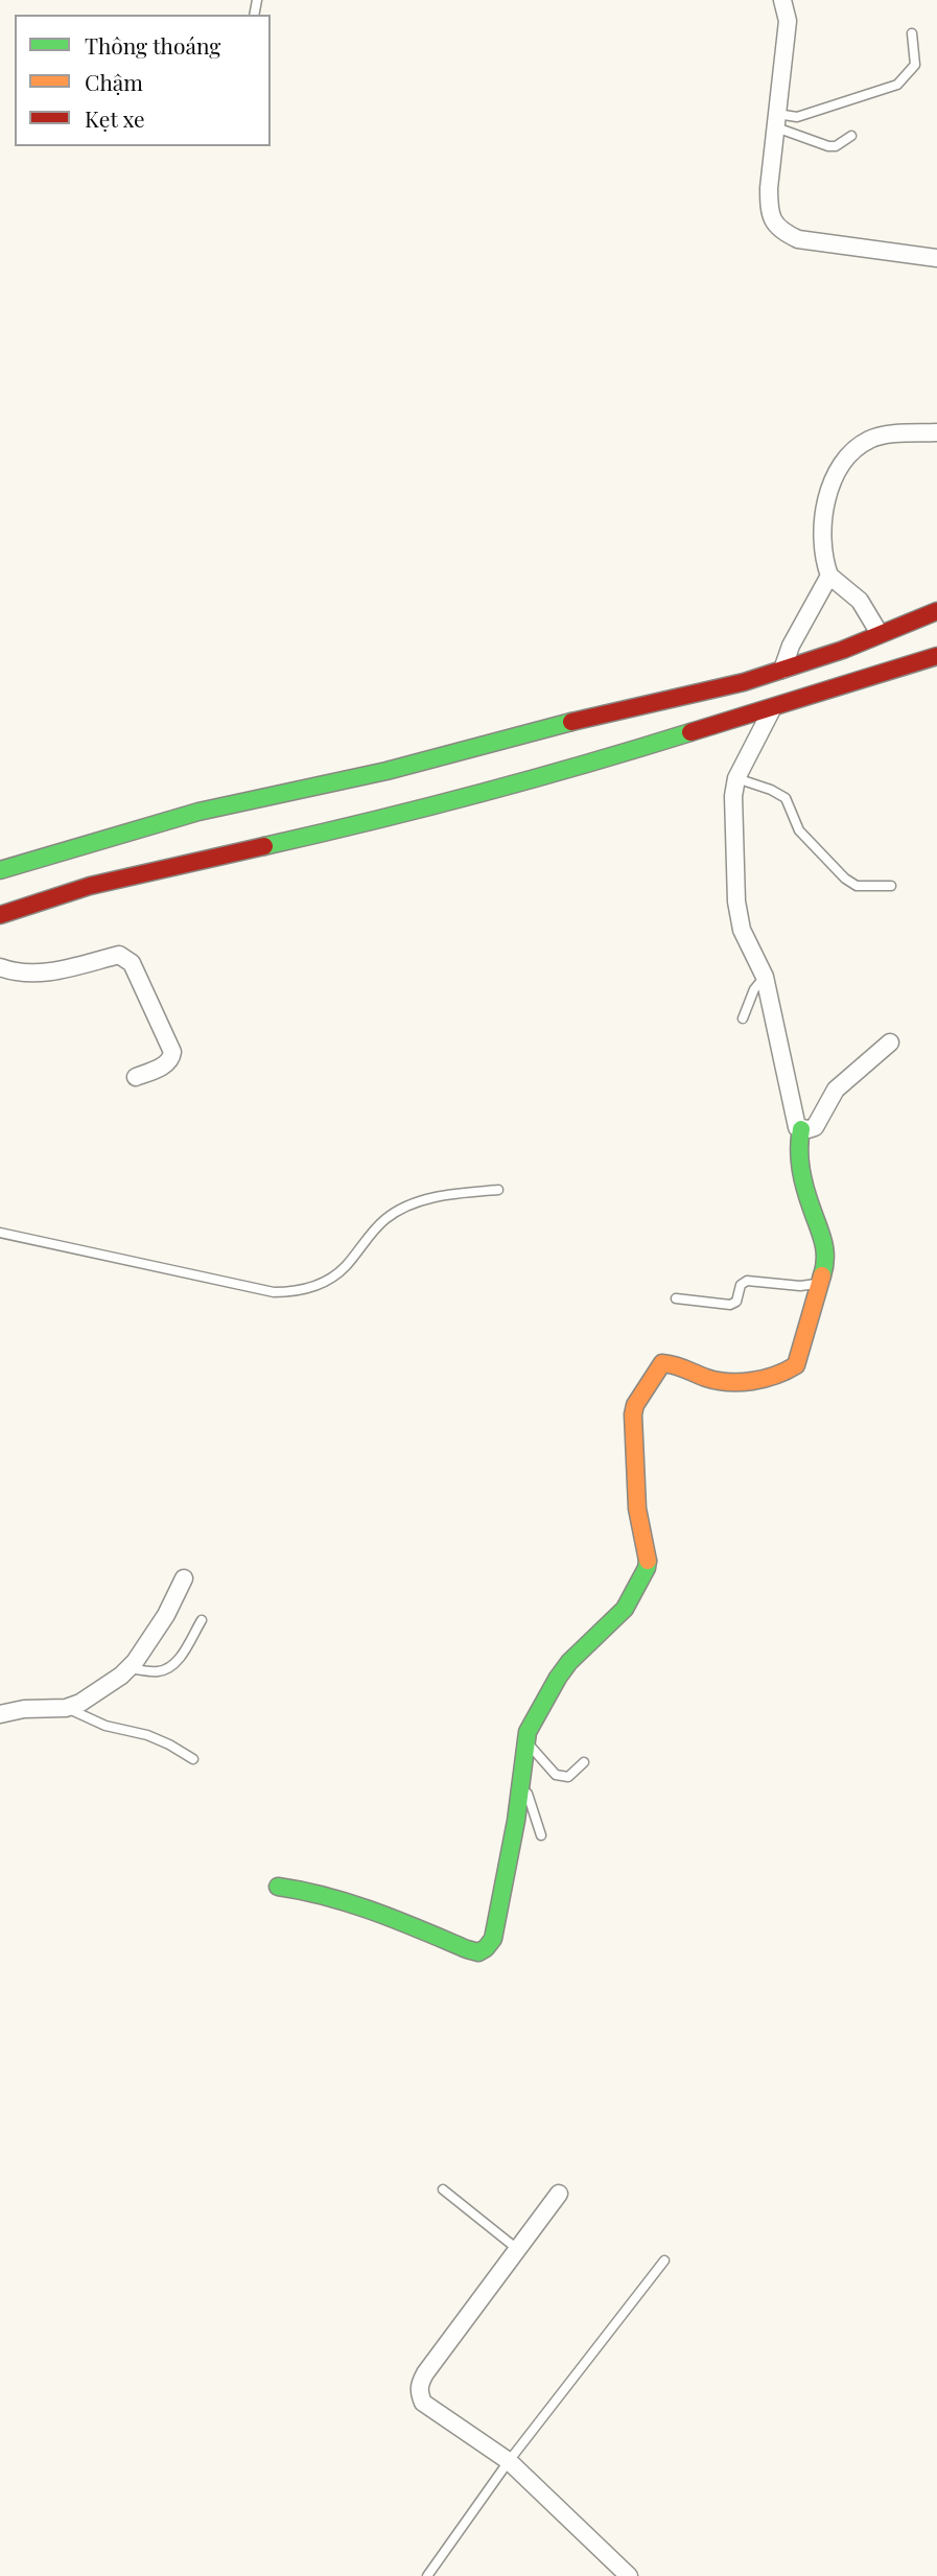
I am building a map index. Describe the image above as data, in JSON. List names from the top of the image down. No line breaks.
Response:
{"legend":["Thông thoáng","Chậm","Kẹt xe"]}
